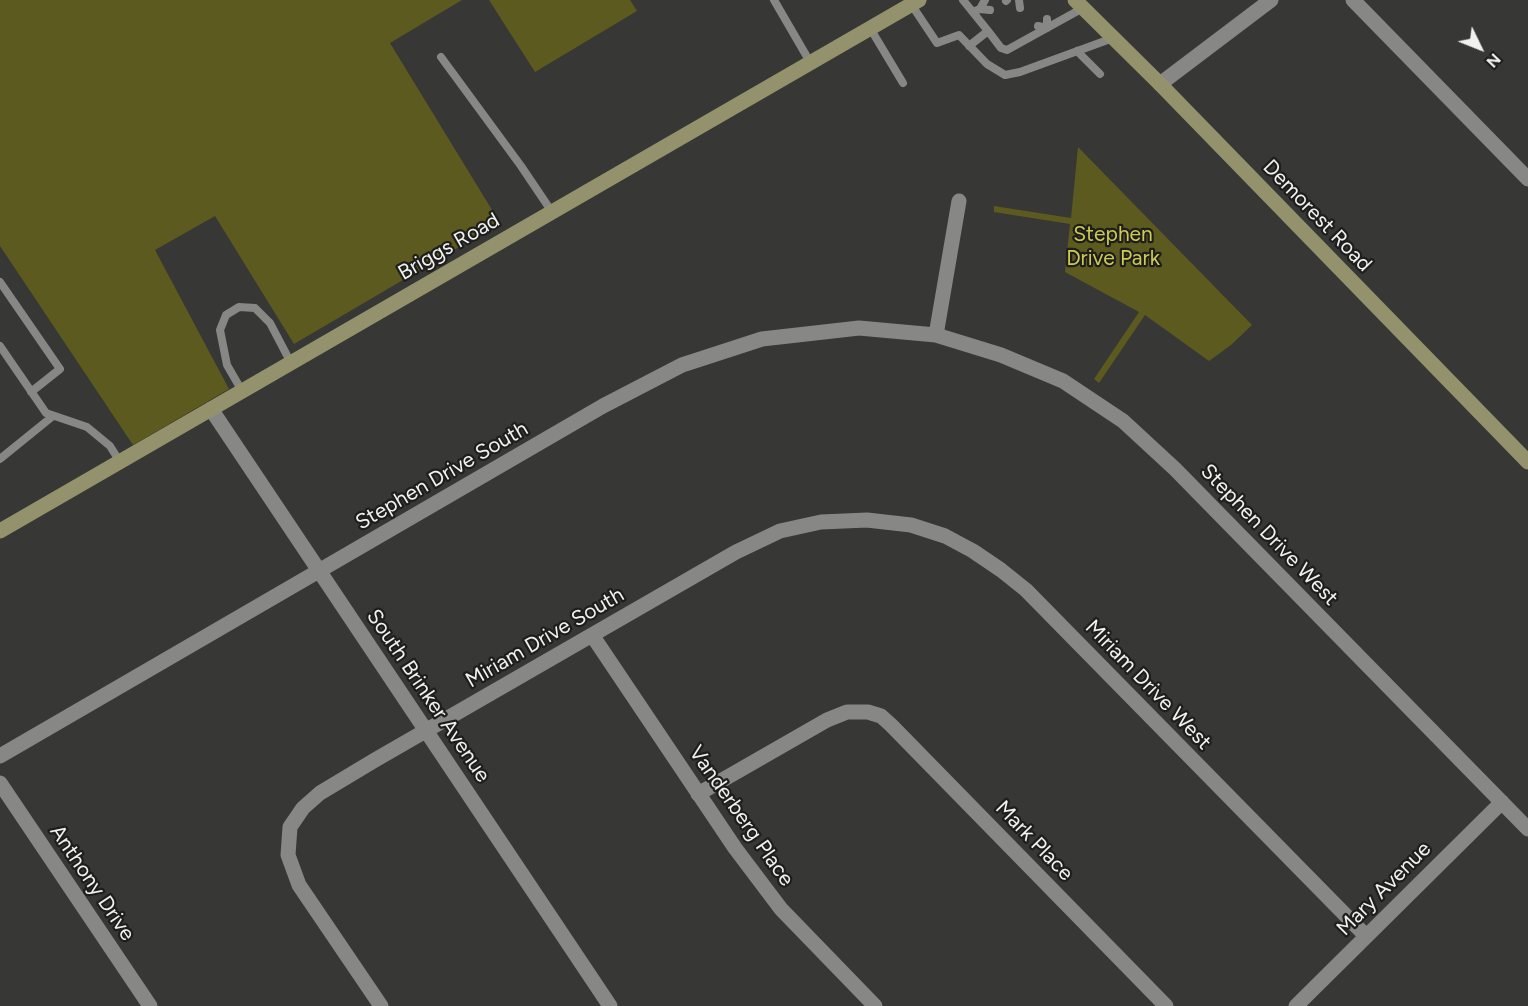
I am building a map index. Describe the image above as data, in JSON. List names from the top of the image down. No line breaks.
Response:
{"streets":{"street":["Demorest Road","Briggs Road","Stephen Drive South","Stephen Drive West","Miriam Drive South","Miriam Drive West","South Brinker Avenue","Vanderberg Place","Mark Place","Anthony Drive","Mary Avenue"]},"crossings":[["Briggs Road","South Brinker Avenue"],["Stephen Drive South","Stephen Drive West"],["Stephen Drive South","South Brinker Avenue"],["Stephen Drive West","Mary Avenue"],["Miriam Drive South","Miriam Drive West"],["Miriam Drive South","South Brinker Avenue"],["Miriam Drive South","Vanderberg Place"],["Miriam Drive West","Mary Avenue"],["Vanderberg Place","Mark Place"]],"parks":["Stephen Drive Park"],"north":"bottom right"}
